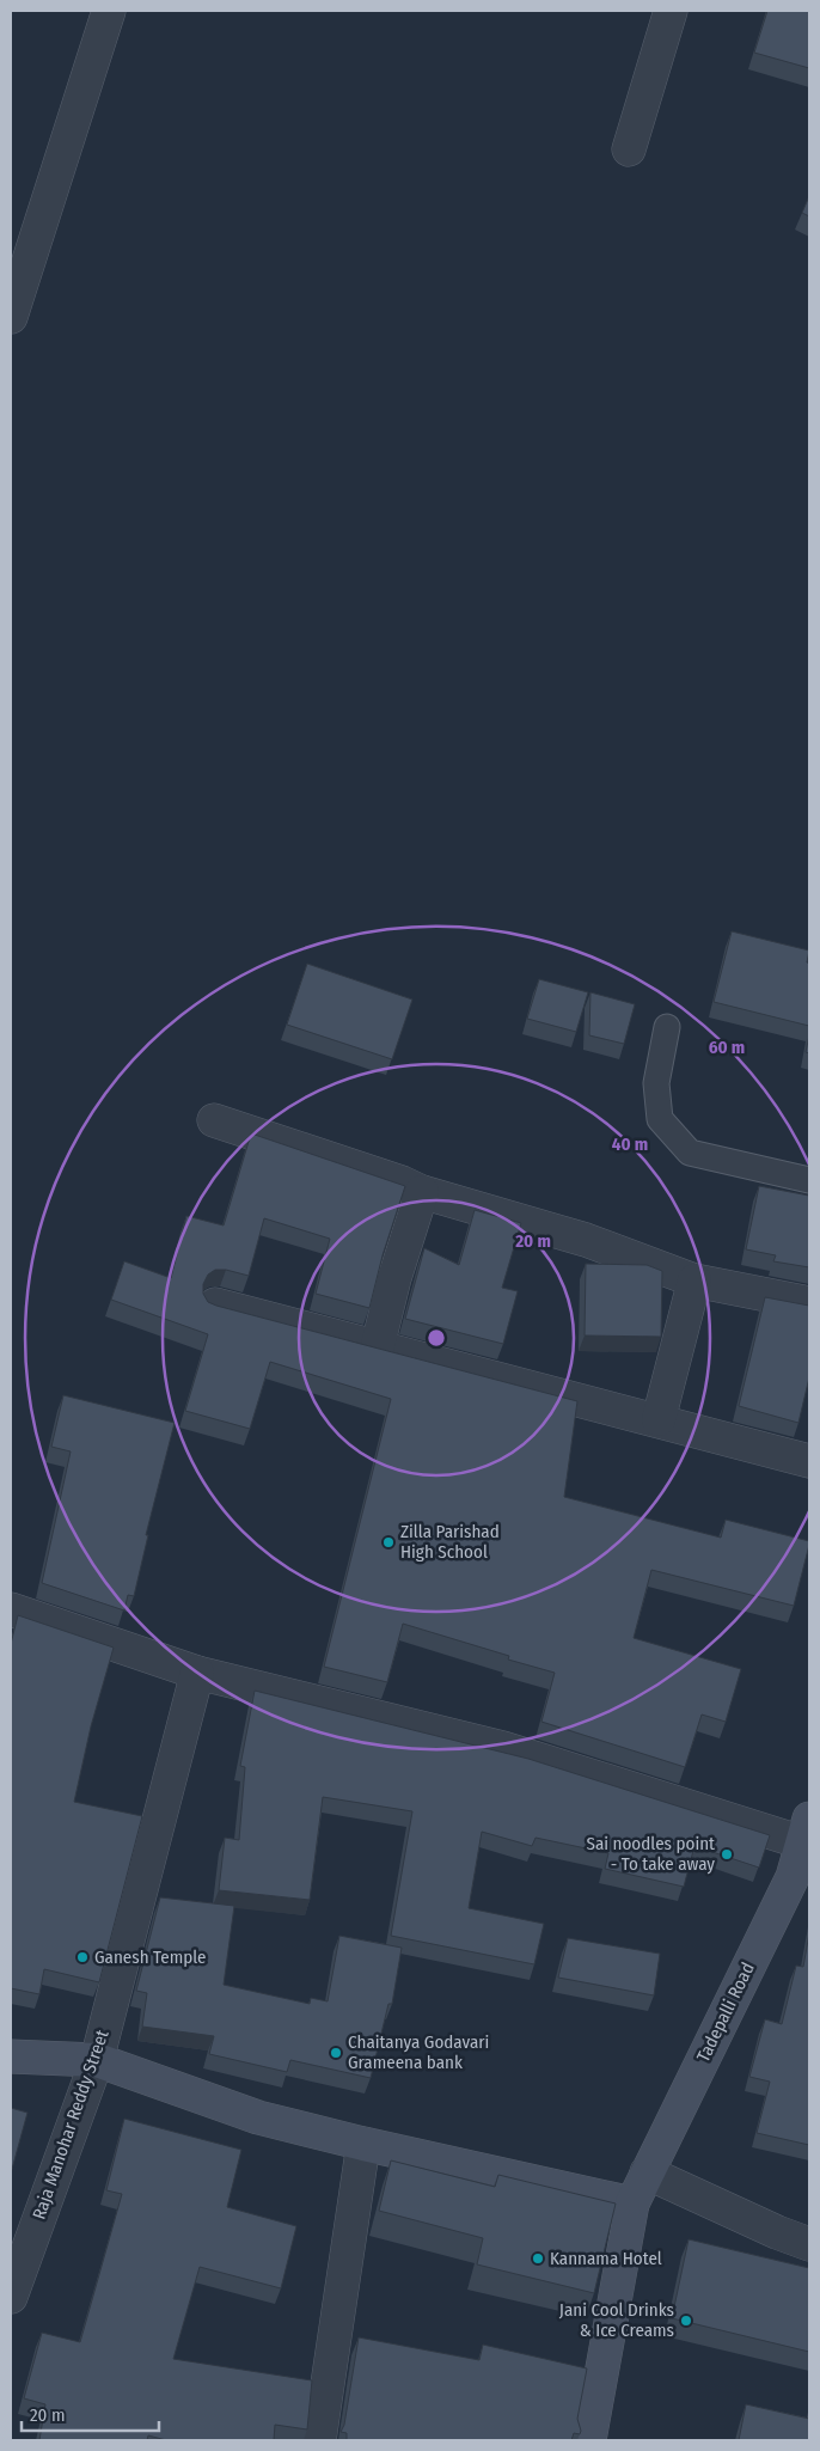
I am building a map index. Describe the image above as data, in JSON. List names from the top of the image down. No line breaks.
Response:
{"streets":{"street":["Tadepalli Road","Raja Manohar Reddy Street"]},"places":["Zilla Parishad High School","Sai noodles point - To take away","Ganesh Temple","Chaitanya Godavari Grameena bank","Kannama Hotel","Jani Cool Drinks & Ice Creams"],"scale_bar":"20 m","rings":["60 m","40 m","20 m"]}
